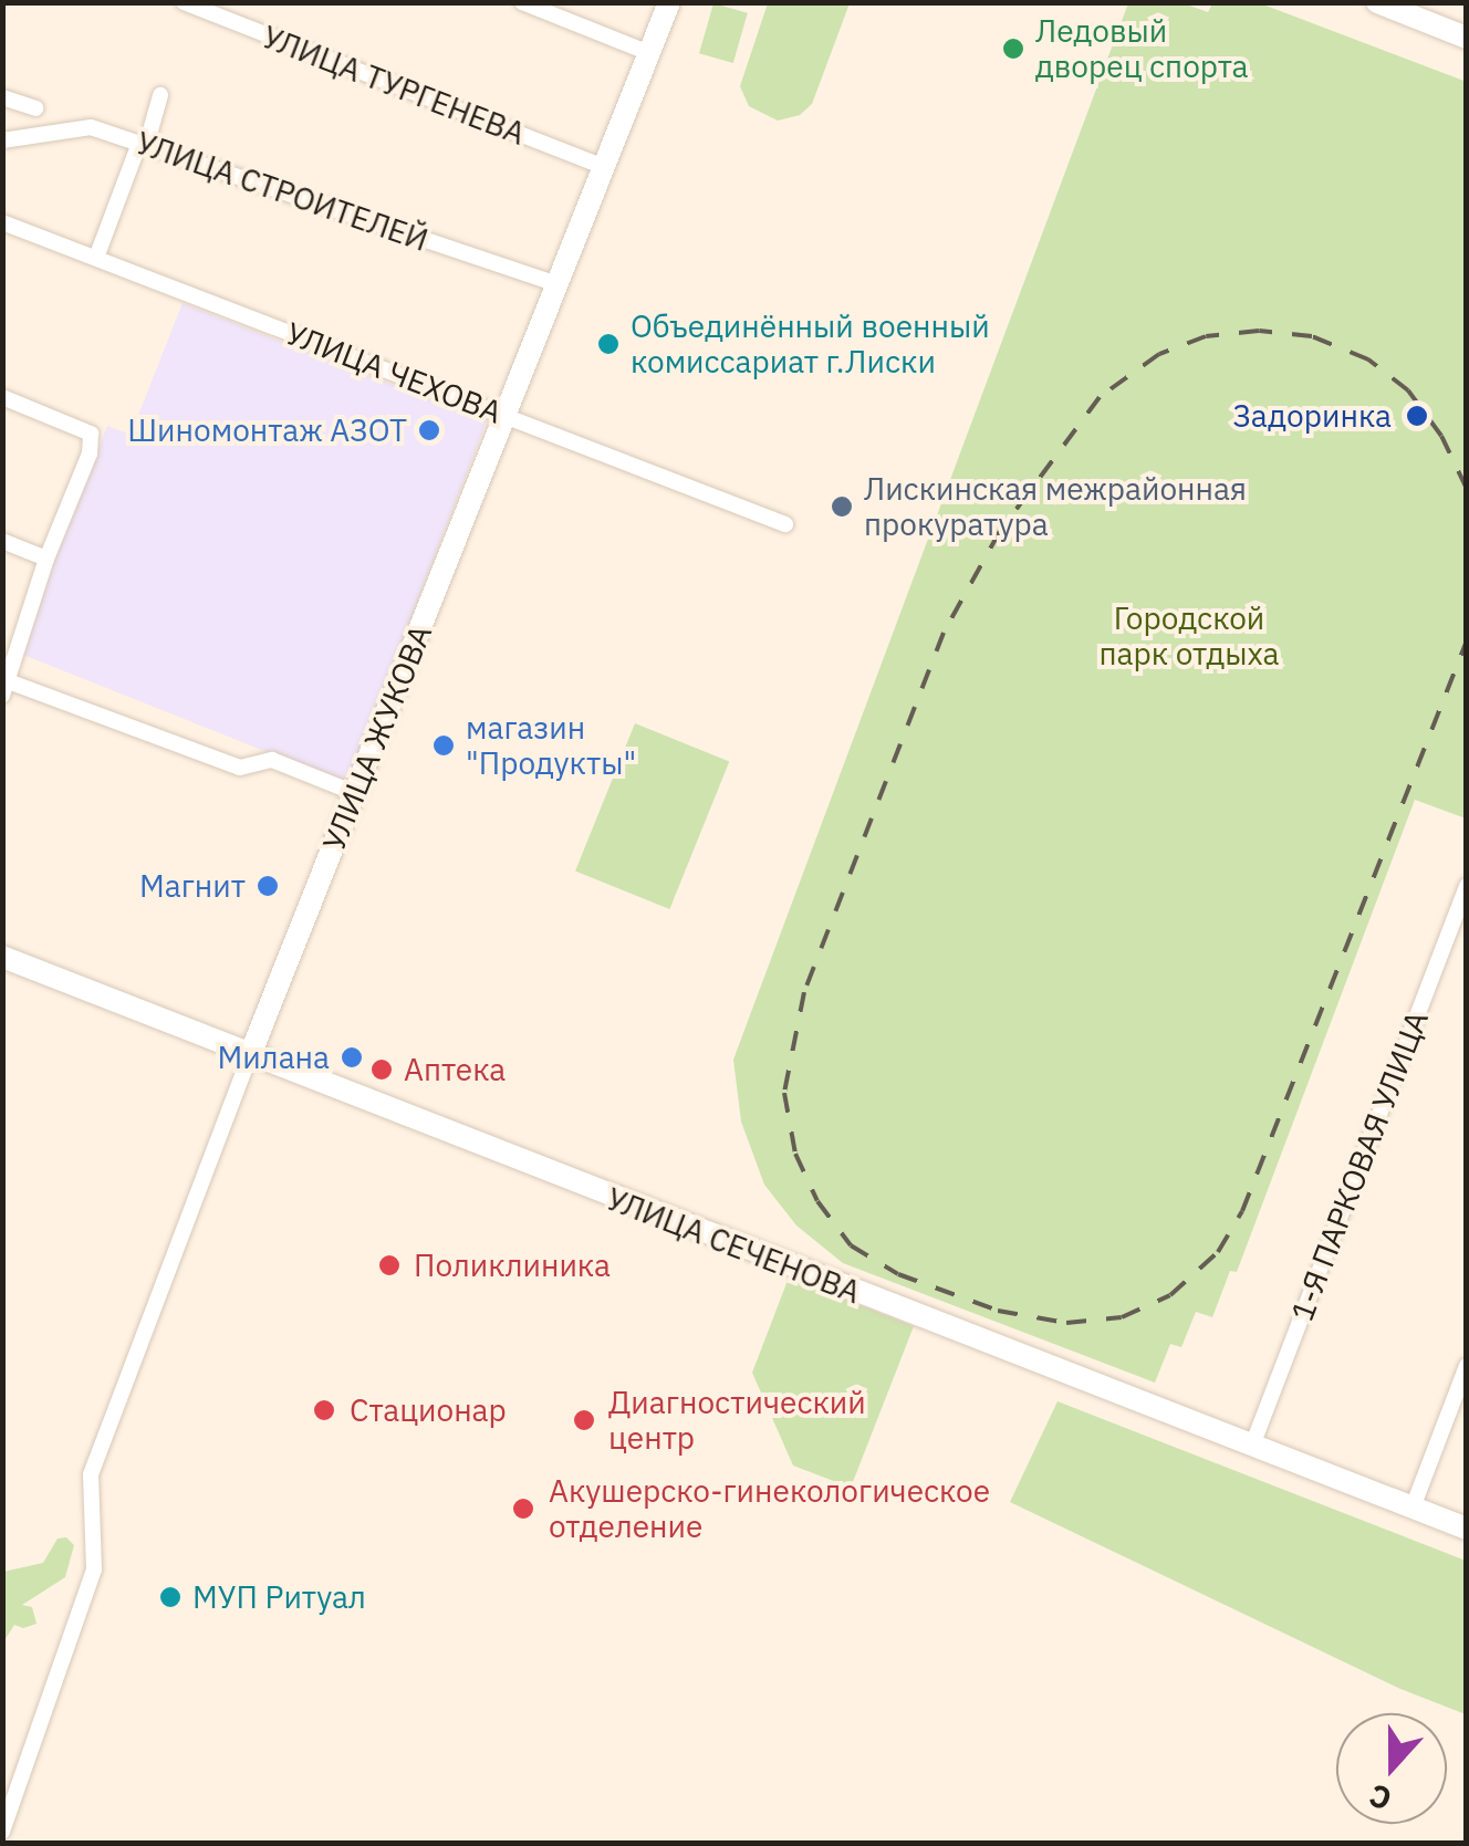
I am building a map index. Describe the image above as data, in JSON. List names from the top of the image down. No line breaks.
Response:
{"streets":{"main road":["УЛИЦА ЖУКОВА","УЛИЦА СЕЧЕНОВА"],"street":["УЛИЦА ТУРГЕНЕВА","УЛИЦА СТРОИТЕЛЕЙ","УЛИЦА ЧЕХОВА","1-Я ПАРКОВАЯ УЛИЦА"]},"crossings":[["УЛИЦА ТУРГЕНЕВА","УЛИЦА ЖУКОВА"],["УЛИЦА СТРОИТЕЛЕЙ","УЛИЦА ЖУКОВА"],["УЛИЦА ЧЕХОВА","УЛИЦА ЖУКОВА"],["УЛИЦА ЖУКОВА","УЛИЦА СЕЧЕНОВА"],["1-Я ПАРКОВАЯ УЛИЦА","УЛИЦА СЕЧЕНОВА"]],"parks":["Городской парк отдыха"],"places":["Ледовый дворец спорта","Объединённый военный комиссариат г.Лиски","Задоринка","Шиномонтаж АЗОТ","Лискинская межрайонная прокуратура","магазин \"Продукты\"","Магнит","Милана","Аптека","Поликлиника","Стационар","Диагностический центр","Акушерско-гинекологическое отделение","МУП Ритуал"],"north":"bottom"}
